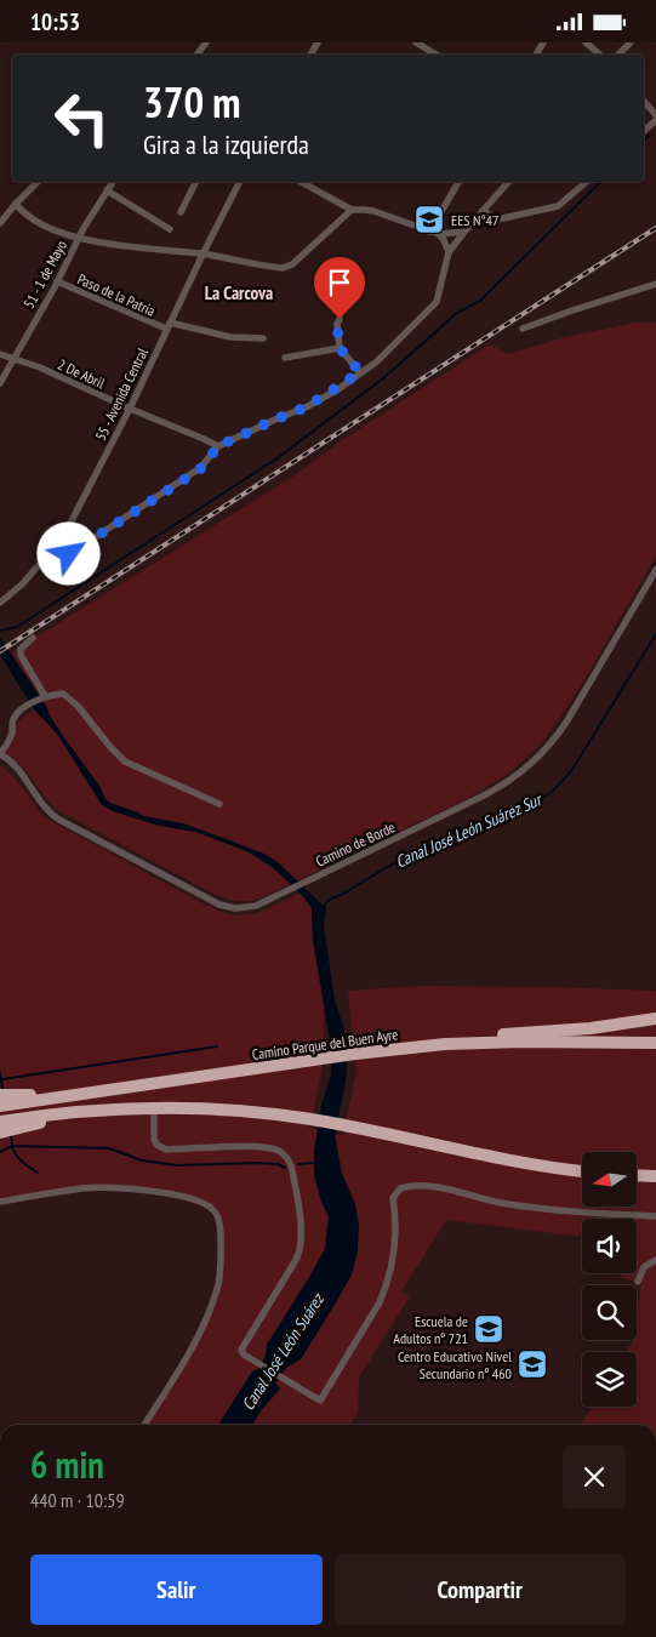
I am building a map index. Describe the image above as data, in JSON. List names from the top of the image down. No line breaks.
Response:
{"streets":{"highway":["Camino Parque del Buen Ayre"],"street":["51 - 1 de Mayo","Paso de la Patria","2 De Abril","55 - Avenida Central","Camino de Borde"]},"crossings":[["51 - 1 de Mayo","Paso de la Patria"],["51 - 1 de Mayo","2 De Abril"],["Paso de la Patria","55 - Avenida Central"],["2 De Abril","55 - Avenida Central"]],"districts":["La Carcova"],"water":["Canal José León Suárez Sur","Canal José León Suárez"],"places":{"school or university":["EES N°47","Escuela de Adultos nº 721","Centro Educativo Nivel Secundario nº 460"]},"north":"left","page":{"status":"10:53","turn":["370 m","Gira a la izquierda"],"heading":["6 min","440 m · 10:59"],"buttons":["Salir","Compartir"]}}
